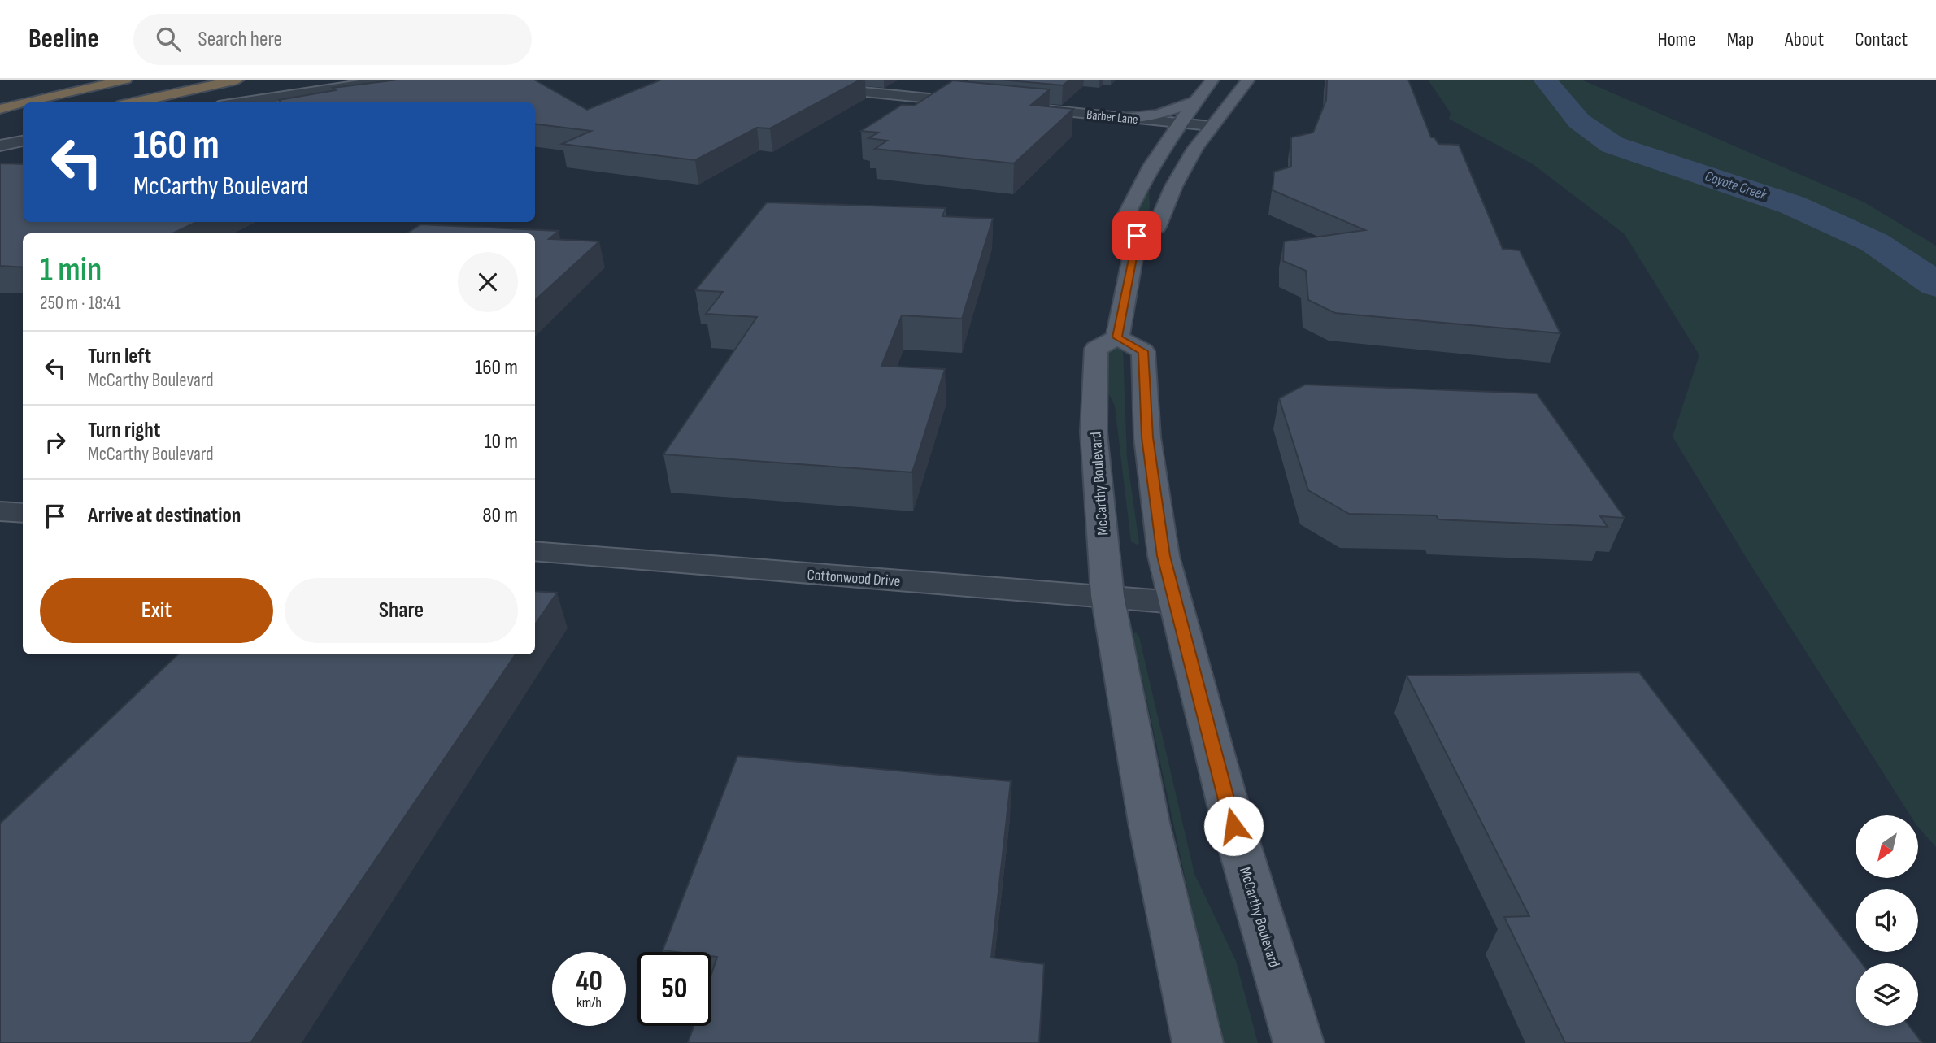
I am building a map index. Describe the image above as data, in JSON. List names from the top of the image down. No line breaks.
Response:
{"streets":{"main road":["McCarthy Boulevard"],"street":["Barber Lane","Cottonwood Drive"]},"crossings":[["McCarthy Boulevard","Cottonwood Drive"]],"water":["Coyote Creek"],"north":"bottom left","page":{"header":"Beeline","search":"Search here","nav":["Home","Map","About","Contact"],"turn":["160 m","McCarthy Boulevard"],"heading":["1 min","250 m · 18:41"],"list":[{"name":"Turn left","note":"McCarthy Boulevard","value":"160 m"},{"name":"Turn right","note":"McCarthy Boulevard","value":"10 m"},{"name":"Arrive at destination","value":"80 m"}],"buttons":["Exit","Share"],"speed":"40 km/h","limit":"50"}}
